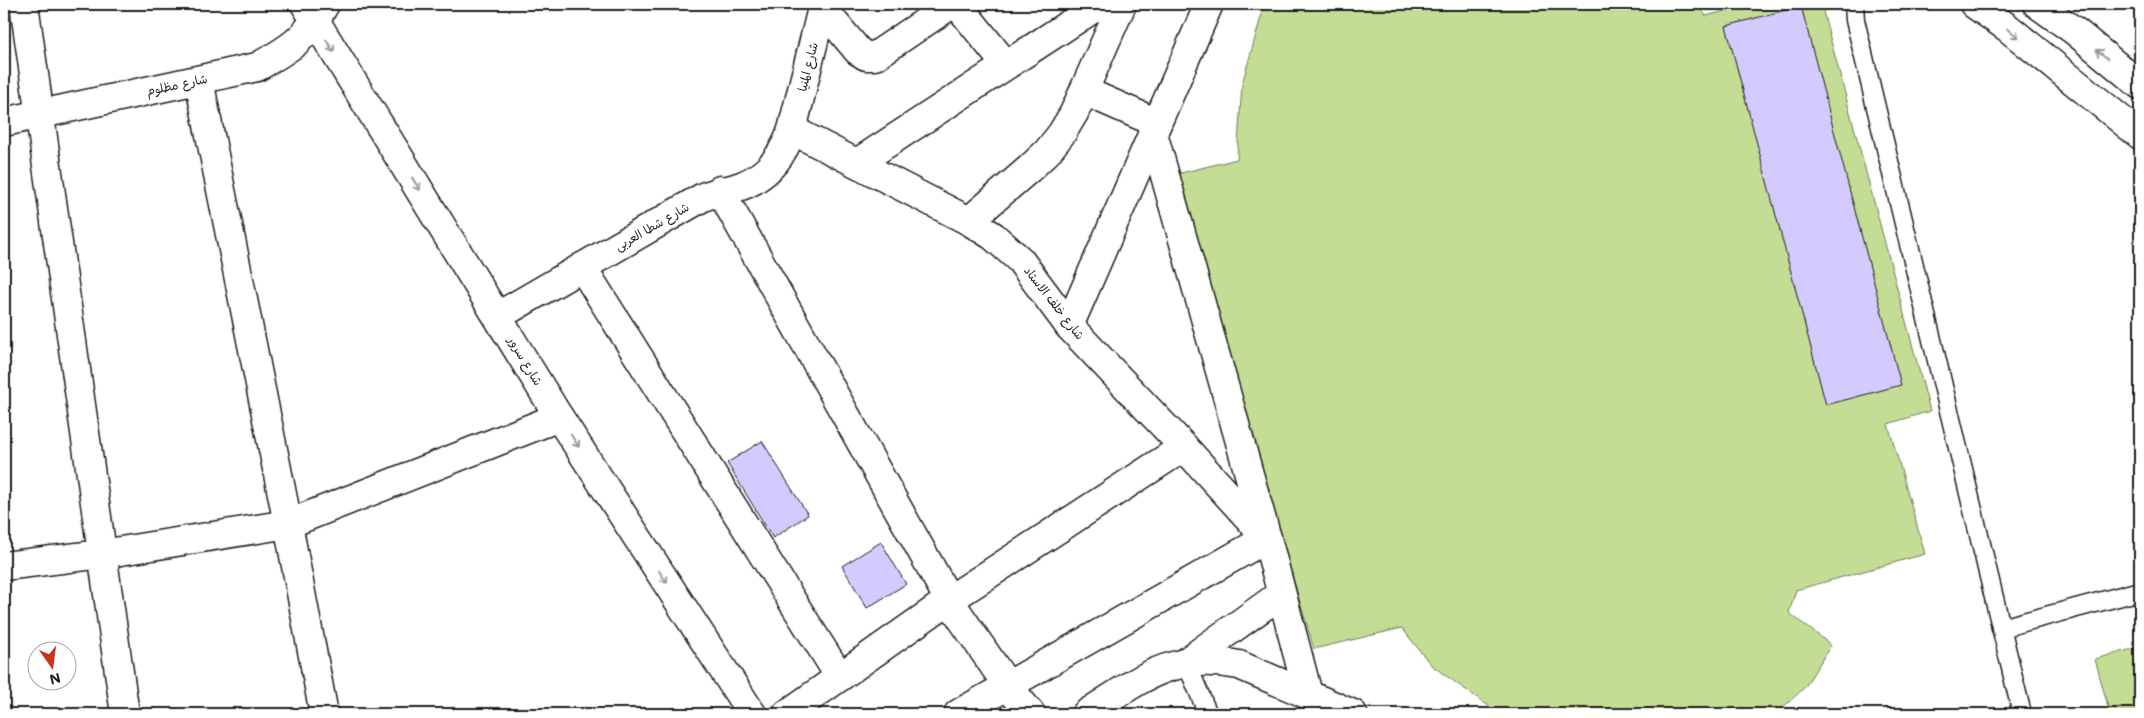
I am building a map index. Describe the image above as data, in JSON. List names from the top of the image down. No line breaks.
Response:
{"streets":{"street":["شارع المنيا","شارع مظلوم","شارع شطا العربى","شارع خلف الاستاد","شارع سرور"]},"crossings":[["شارع المنيا","شارع شطا العربى"],["شارع المنيا","شارع خلف الاستاد"],["شارع مظلوم","شارع سرور"],["شارع شطا العربى","شارع خلف الاستاد"],["شارع شطا العربى","شارع سرور"]],"north":"bottom"}
